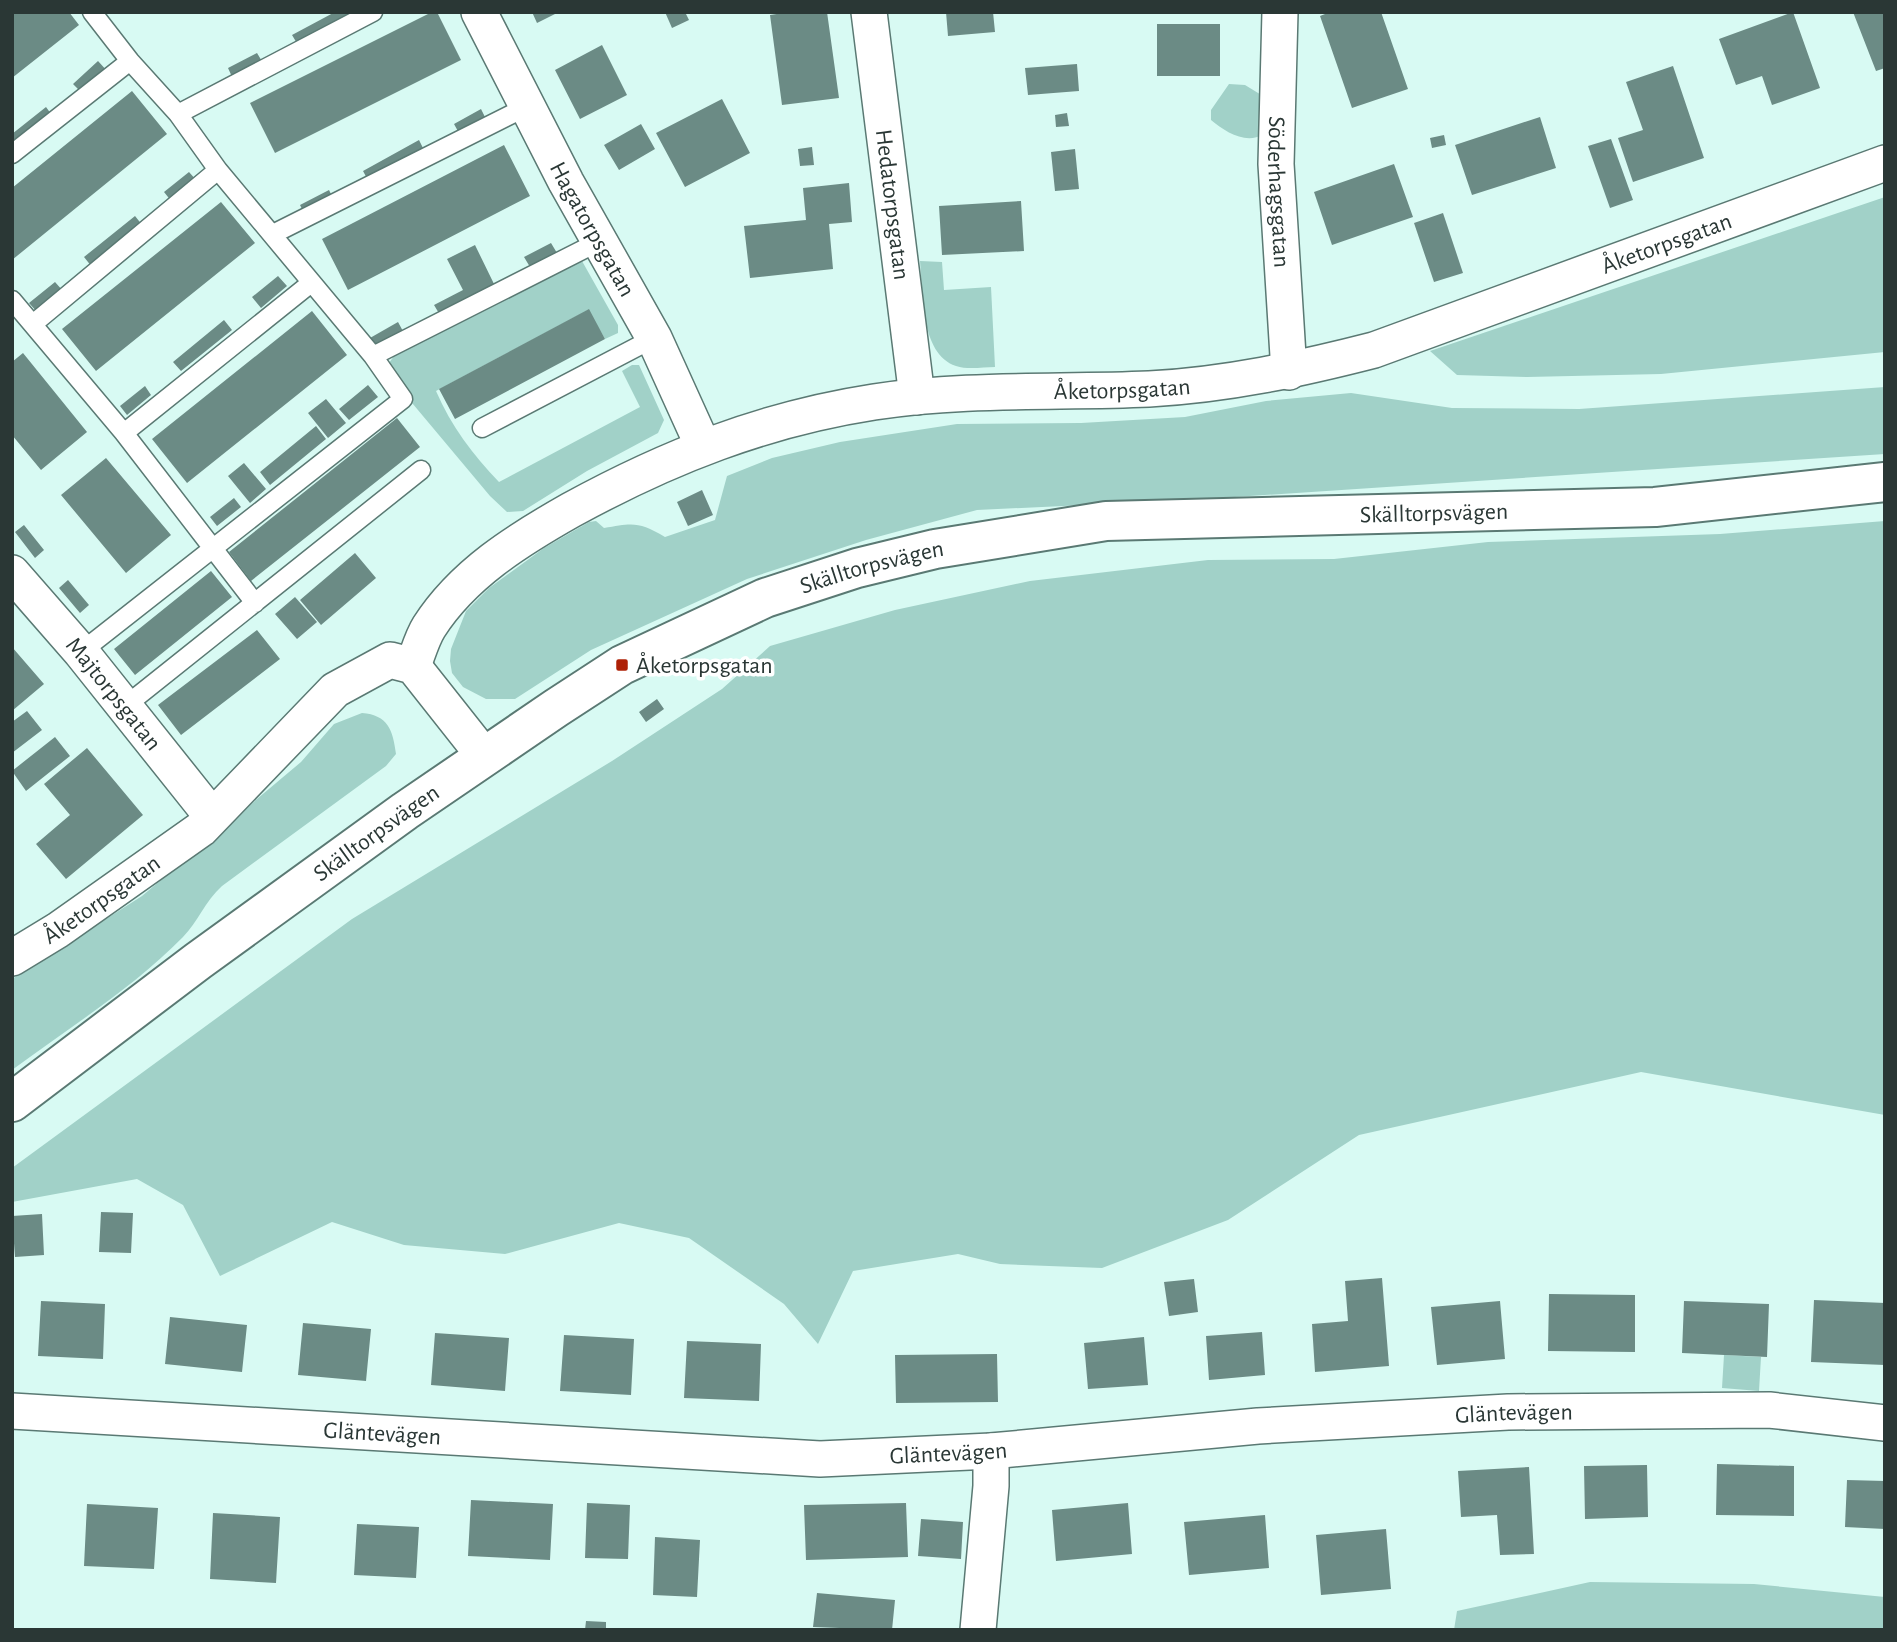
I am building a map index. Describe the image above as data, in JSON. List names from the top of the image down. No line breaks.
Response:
{"streets":{"street":["Söderhagsgatan","Hedatorpsgatan","Hagatorpsgatan","Åketorpsgatan","Skälltorpsvägen","Majtorpsgatan","Gläntevägen"]},"crossings":[["Söderhagsgatan","Åketorpsgatan"],["Hedatorpsgatan","Åketorpsgatan"],["Hagatorpsgatan","Åketorpsgatan"],["Åketorpsgatan","Majtorpsgatan"]],"places":{"transit":["Åketorpsgatan"]}}
